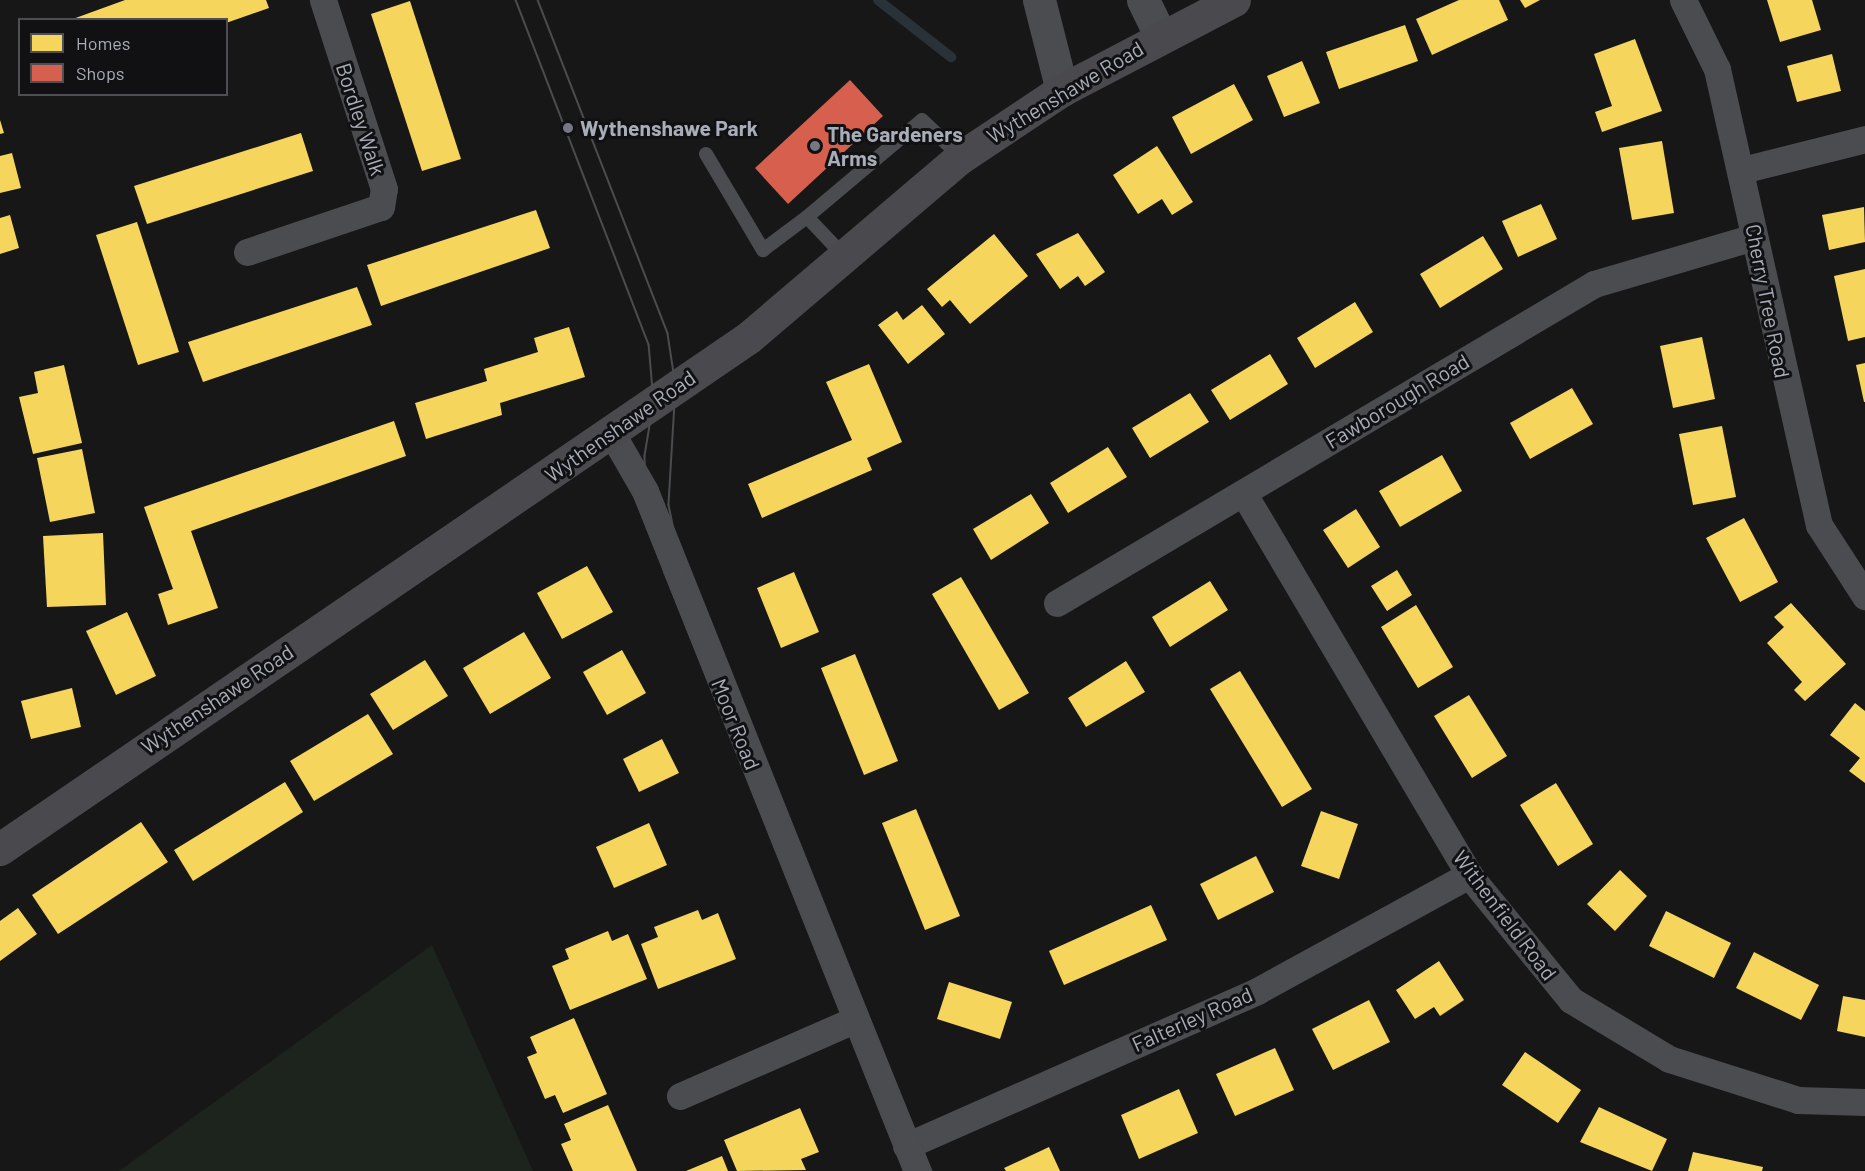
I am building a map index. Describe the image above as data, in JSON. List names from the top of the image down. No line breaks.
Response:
{"streets":{"main road":["Wythenshawe Road"],"street":["Bordley Walk","Cherry Tree Road","Fawborough Road","Moor Road","Withenfield Road","Falterley Road"]},"crossings":[["Wythenshawe Road","Moor Road"],["Cherry Tree Road","Fawborough Road"],["Fawborough Road","Withenfield Road"],["Moor Road","Falterley Road"],["Withenfield Road","Falterley Road"]],"places":["Wythenshawe Park","The Gardeners Arms"],"legend":["Homes","Shops"]}
